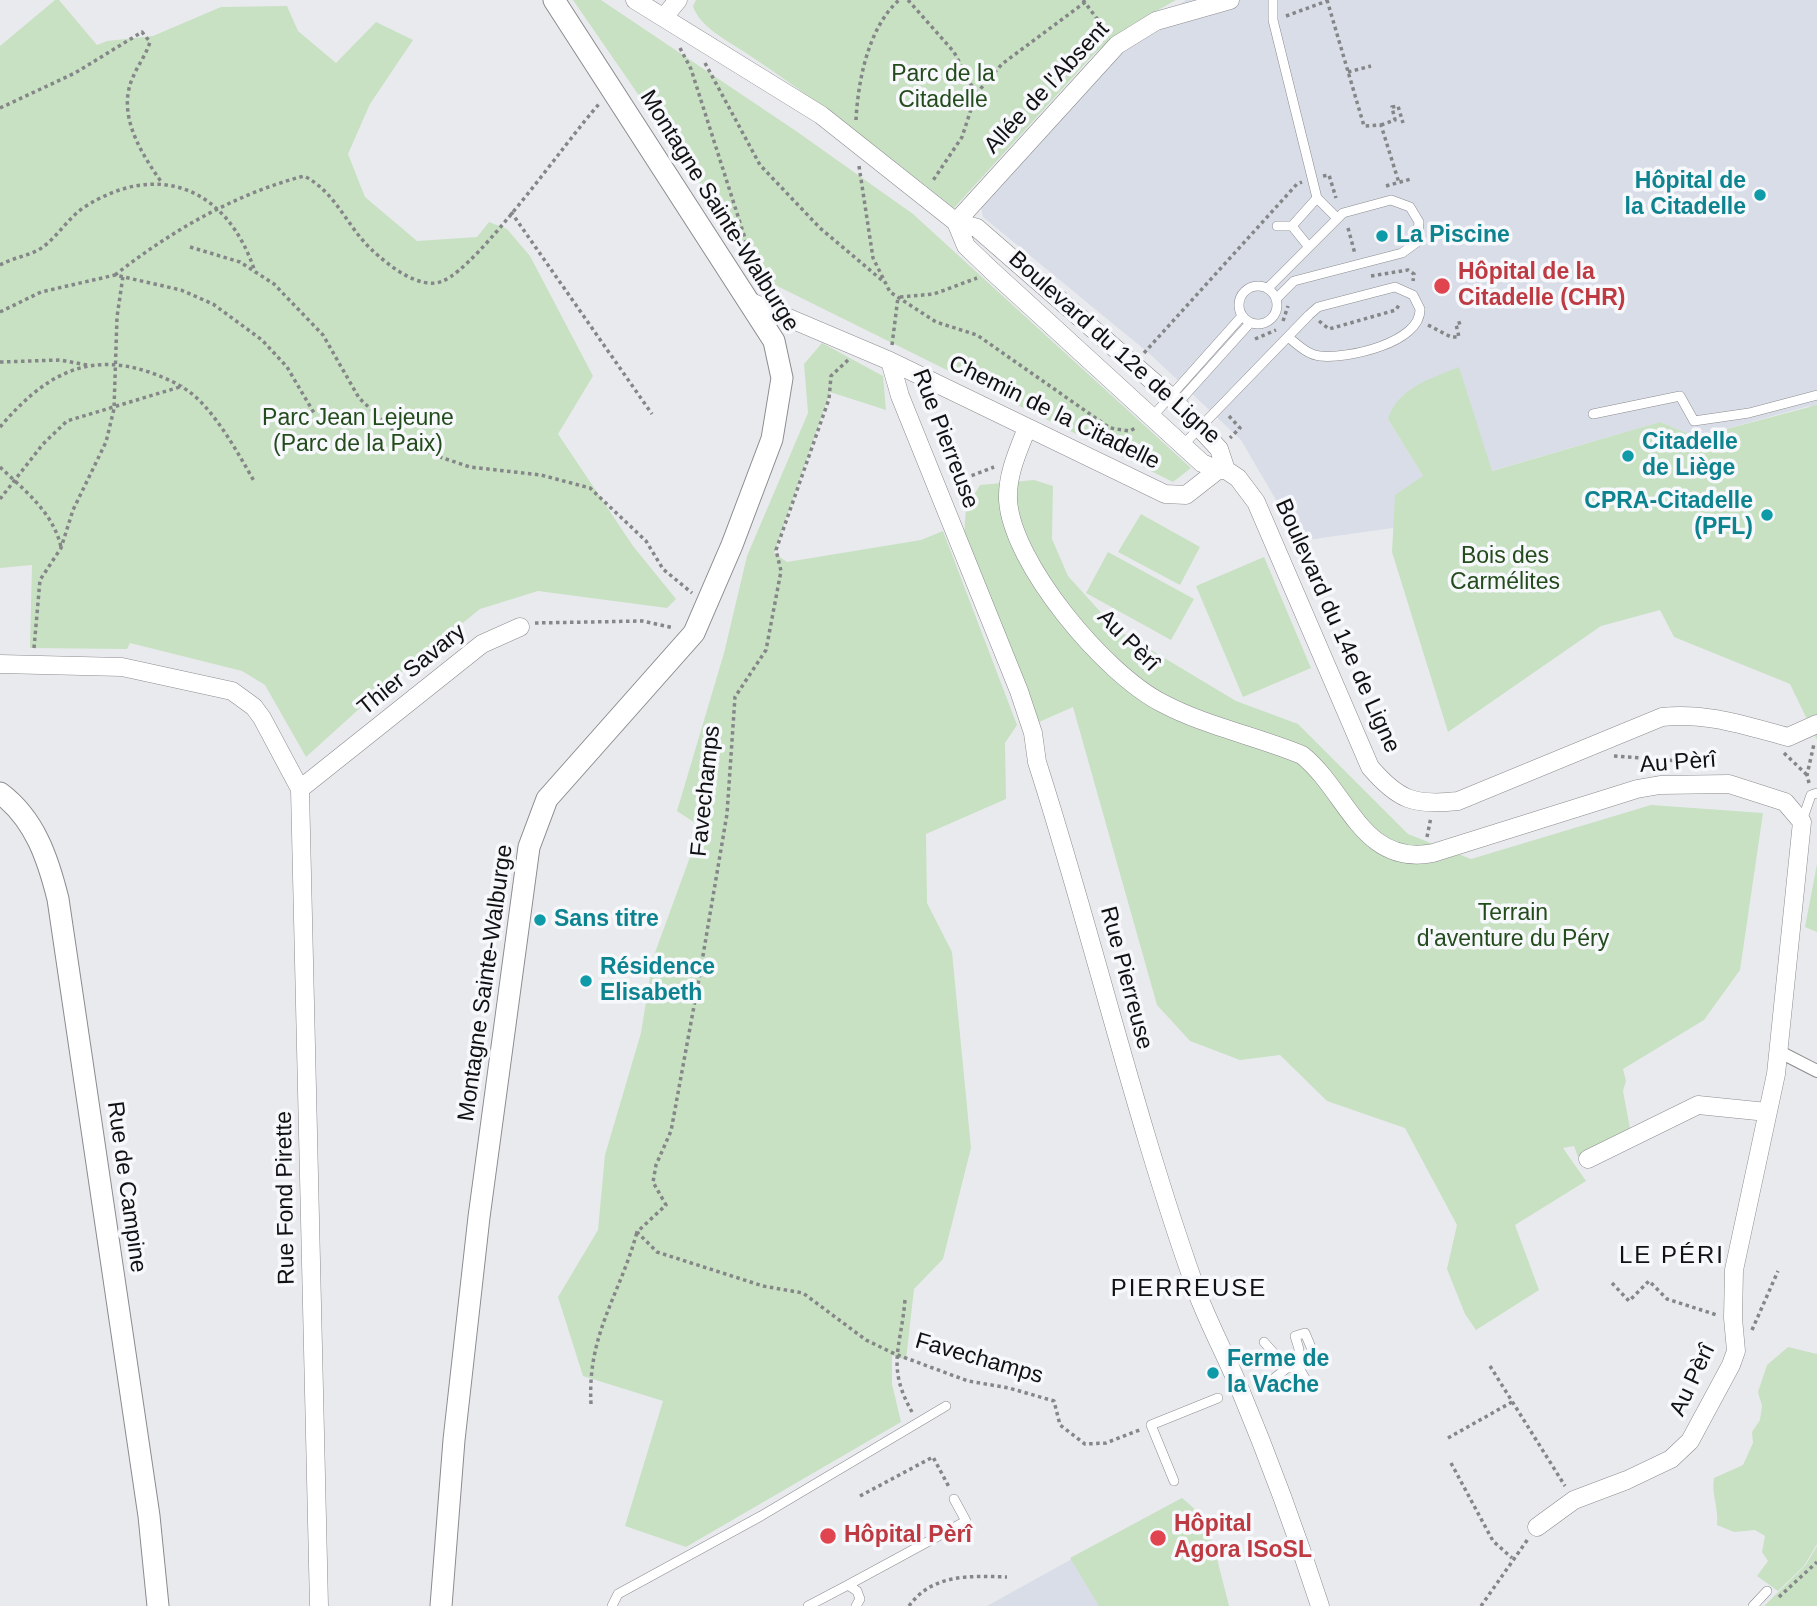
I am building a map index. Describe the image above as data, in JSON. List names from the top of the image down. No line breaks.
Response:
{"streets":{"street":["Allée de l'Absent","Montagne Sainte-Walburge","Boulevard du 12e de Ligne","Chemin de la Citadelle","Rue Pierreuse","Boulevard du 14e de Ligne","Au Pèrî","Thier Savary","Rue de Campine","Rue Fond Pirette"],"path":["Favechamps"]},"crossings":[["Allée de l'Absent","Boulevard du 12e de Ligne"],["Montagne Sainte-Walburge","Chemin de la Citadelle"],["Boulevard du 12e de Ligne","Chemin de la Citadelle"],["Boulevard du 12e de Ligne","Boulevard du 14e de Ligne"],["Chemin de la Citadelle","Rue Pierreuse"],["Chemin de la Citadelle","Boulevard du 14e de Ligne"],["Chemin de la Citadelle","Au Pèrî"],["Thier Savary","Rue Fond Pirette"]],"districts":["LE PÉRI","PIERREUSE"],"parks":["Parc de la Citadelle","Parc Jean Lejeune (Parc de la Paix)","Bois des Carmélites","Terrain d'aventure du Péry"],"places":["Hôpital de la Citadelle","La Piscine","Hôpital de la Citadelle (CHR)","Citadelle de Liège","CPRA-Citadelle (PFL)","Sans titre","Résidence Elisabeth","Ferme de la Vache","Hôpital Pèrî","Hôpital Agora ISoSL"]}
